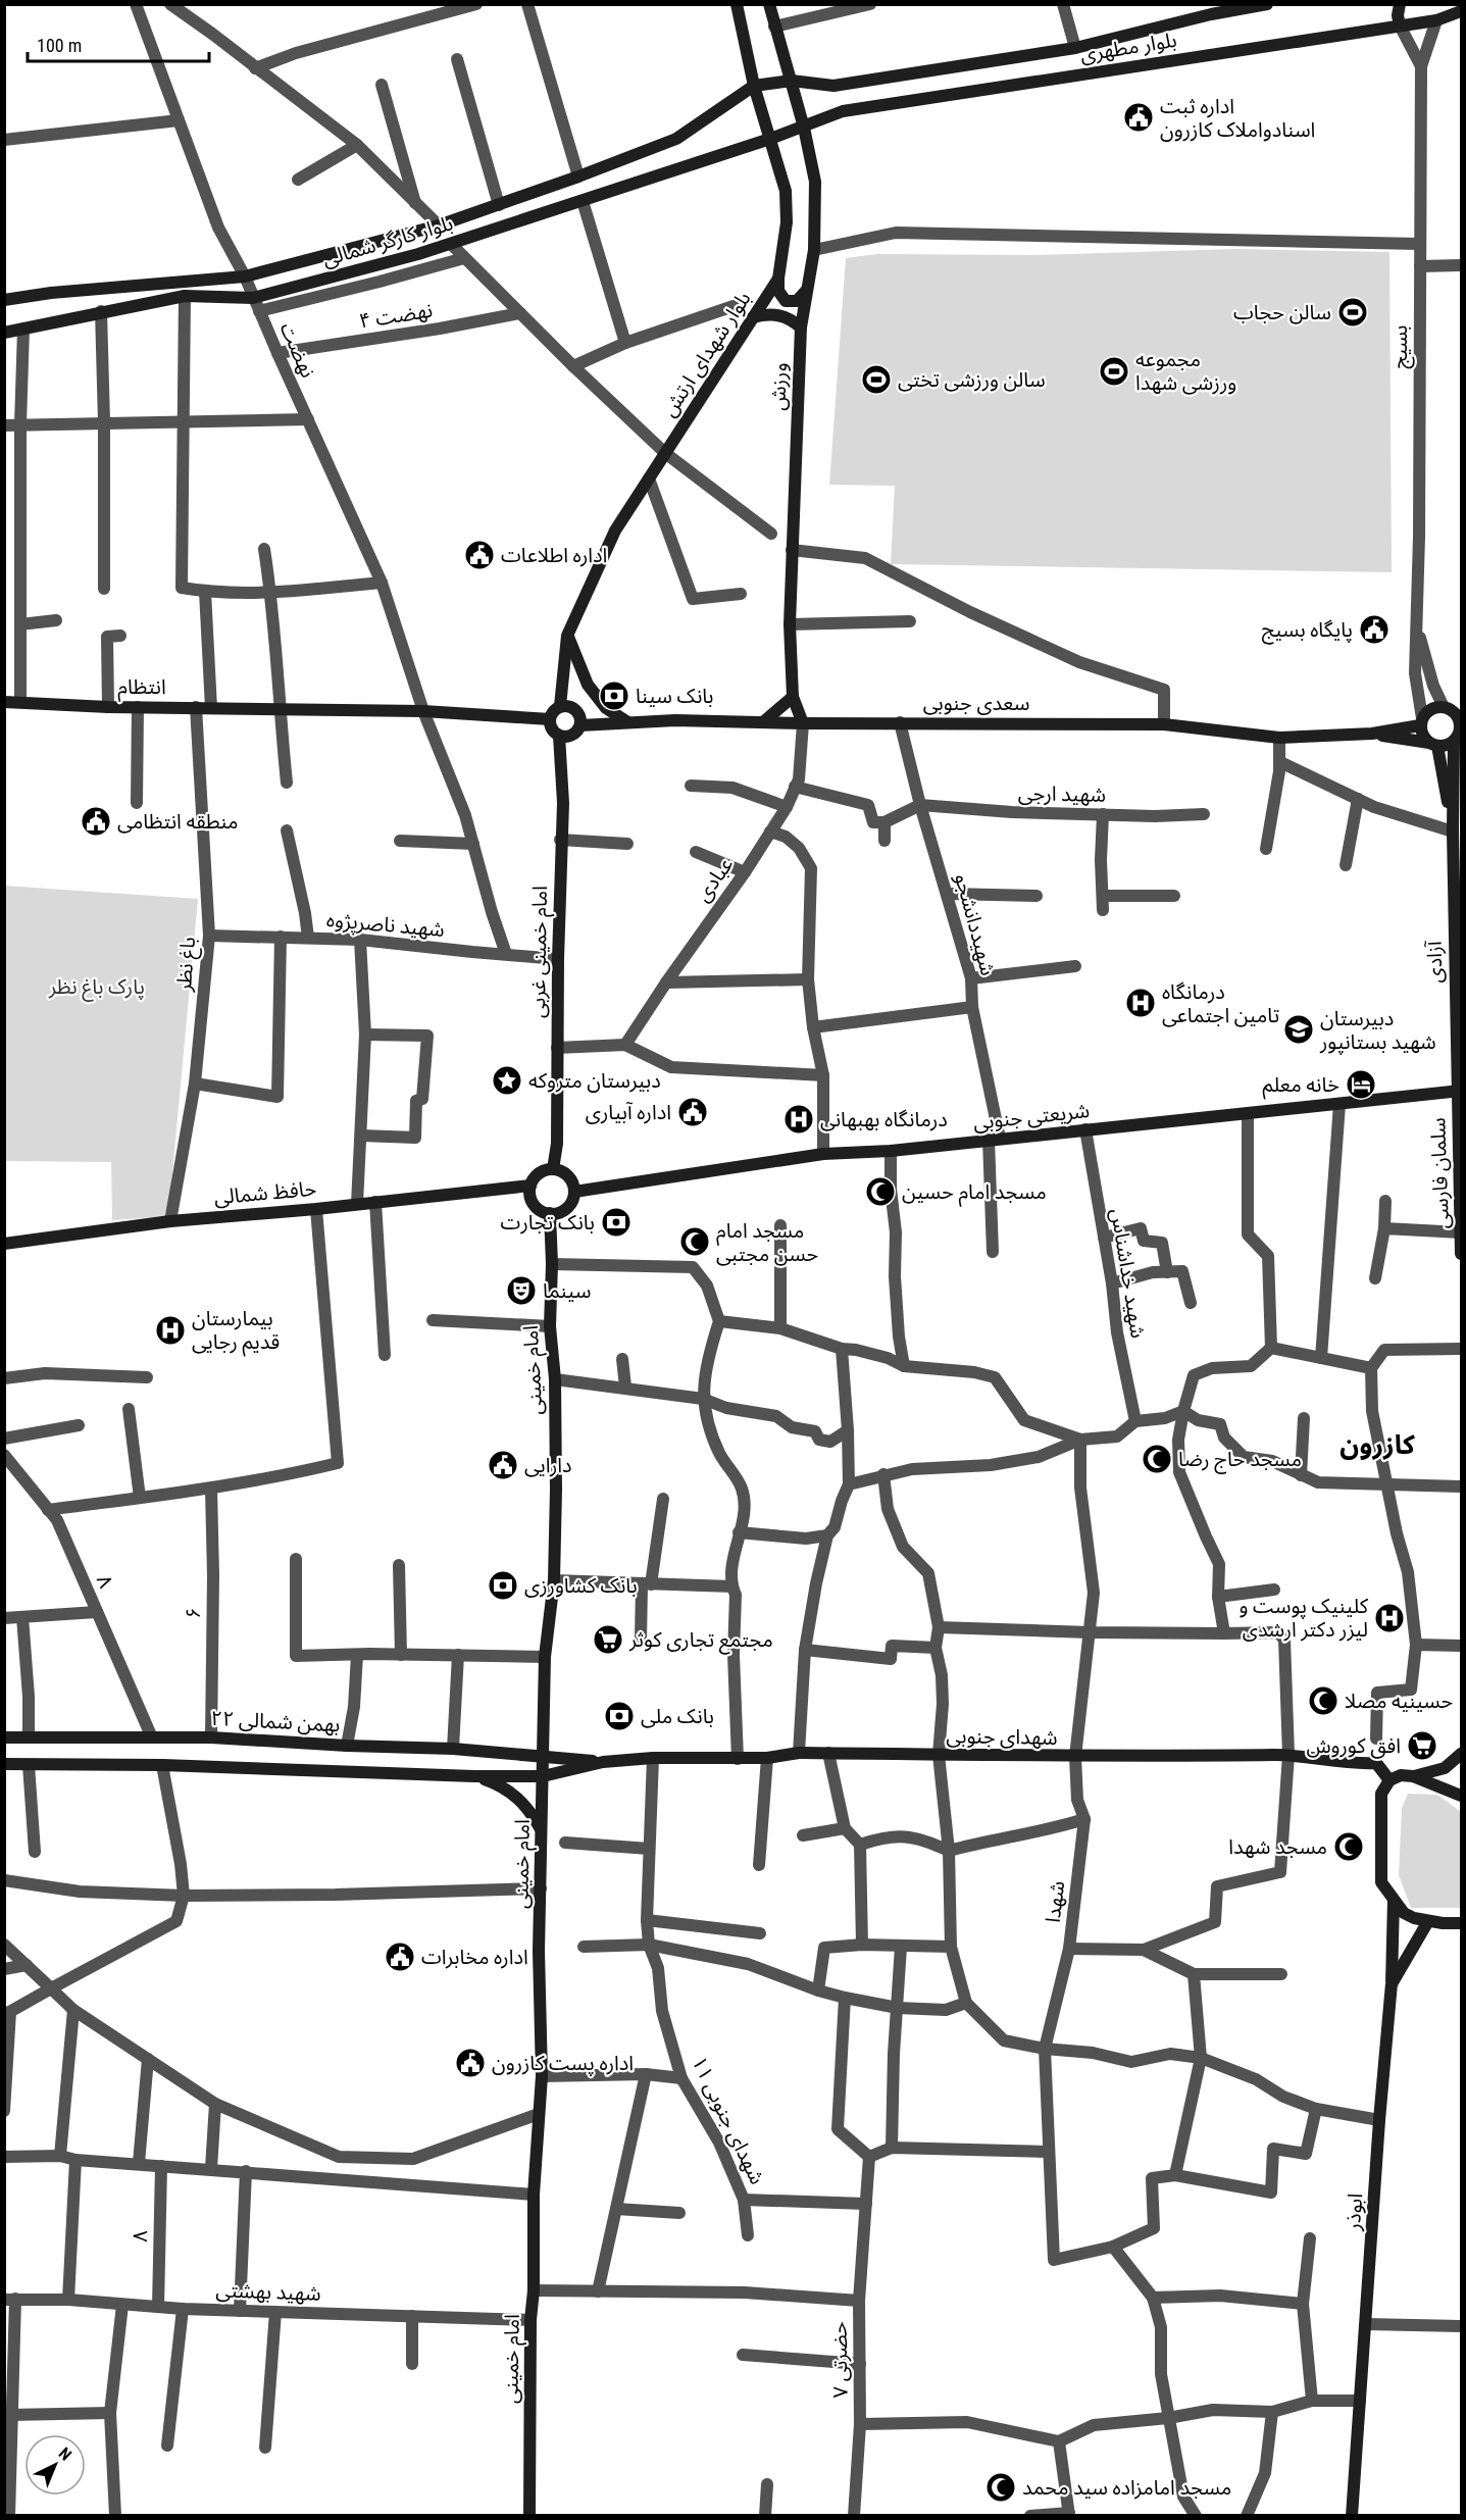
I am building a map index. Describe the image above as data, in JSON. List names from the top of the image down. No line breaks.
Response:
{"streets":{"main road":["بلوار مطهری","بلوار کارگر شمالی","بلوار شهدای ارتش","ورزش","انتظام","سعدی جنوبی","امام خمینی غربی","آزادی","شریعتی جنوبی","سلمان فارسی","حافظ شمالی","امام خمینی","۲۲ بهمن شمالی","شهدای جنوبی","ابوذر"],"street":["نهضت ۴","بسیج","نهضت","شهید ارجی","عبادی","شهید ناصرپژوه","شهیددانشجو","باغ نظر","شهید خداشناس","۸","۶","شهدا","۱۱ شهدای جنوبی","شهید بهشتی","حضرتی ۷"]},"crossings":[["بلوار مطهری","بلوار کارگر شمالی"],["بلوار مطهری","بسیج"],["بلوار مطهری","بلوار شهدای ارتش"],["بلوار مطهری","ورزش"],["بلوار کارگر شمالی","نهضت"],["بلوار کارگر شمالی","بلوار شهدای ارتش"],["نهضت ۴","نهضت"],["نهضت","انتظام"],["نهضت","شهید ناصرپژوه"],["بلوار شهدای ارتش","انتظام"],["بلوار شهدای ارتش","سعدی جنوبی"],["بلوار شهدای ارتش","امام خمینی غربی"],["ورزش","سعدی جنوبی"],["ورزش","عبادی"],["انتظام","سعدی جنوبی"],["انتظام","امام خمینی غربی"],["انتظام","باغ نظر"],["سعدی جنوبی","عبادی"],["سعدی جنوبی","شهیددانشجو"],["سعدی جنوبی","امام خمینی غربی"],["سعدی جنوبی","آزادی"],["شهید ارجی","شهیددانشجو"],["شهید ناصرپژوه","امام خمینی غربی"],["شهید ناصرپژوه","باغ نظر"],["شهیددانشجو","شریعتی جنوبی"],["امام خمینی غربی","شریعتی جنوبی"],["امام خمینی غربی","حافظ شمالی"],["امام خمینی غربی","امام خمینی"],["آزادی","شریعتی جنوبی"],["آزادی","سلمان فارسی"],["باغ نظر","حافظ شمالی"],["شریعتی جنوبی","سلمان فارسی"],["شریعتی جنوبی","حافظ شمالی"],["شریعتی جنوبی","شهید خداشناس"],["شریعتی جنوبی","امام خمینی"],["حافظ شمالی","امام خمینی"],["امام خمینی","۲۲ بهمن شمالی"],["امام خمینی","شهدای جنوبی"],["امام خمینی","شهید بهشتی"],["۸","۲۲ بهمن شمالی"],["۸","شهید بهشتی"],["۶","۲۲ بهمن شمالی"],["۲۲ بهمن شمالی","شهدای جنوبی"],["شهدای جنوبی","شهدا"],["شهدای جنوبی","۱۱ شهدای جنوبی"],["۱۱ شهدای جنوبی","حضرتی ۷"]],"districts":["کازرون"],"parks":["پارک باغ نظر"],"places":{"public building":["اداره ثبت اسنادواملاک کازرون","اداره اطلاعات","پایگاه بسیج","منطقه انتظامی","اداره آبیاری","دارایی","اداره مخابرات","اداره پست کازرون"],"sports":["سالن حجاب","مجموعه ورزشی شهدا","سالن ورزشی تختی"],"bank":["بانک سینا","بانک تجارت","بانک کشاورزی","بانک ملی"],"hospital":["درمانگاه تامین اجتماعی","درمانگاه بهبهانی","بیمارستان قدیم رجایی","کلینیک پوست و لیزر دکتر ارشدی"],"school or university":["دبیرستان شهید بستانپور"],"place":["دبیرستان متروکه"],"hotel":["خانه معلم"],"mosque":["مسجد امام حسین","مسجد امام حسن مجتبی","مسجد حاج رضا","حسینیه مصلا","مسجد شهدا","مسجد امامزاده سید محمد"],"theatre":["سینما"],"supermarket":["مجتمع تجاری کوثر","افق کوروش"]},"scale_bar":"100 m","north":"top right"}
